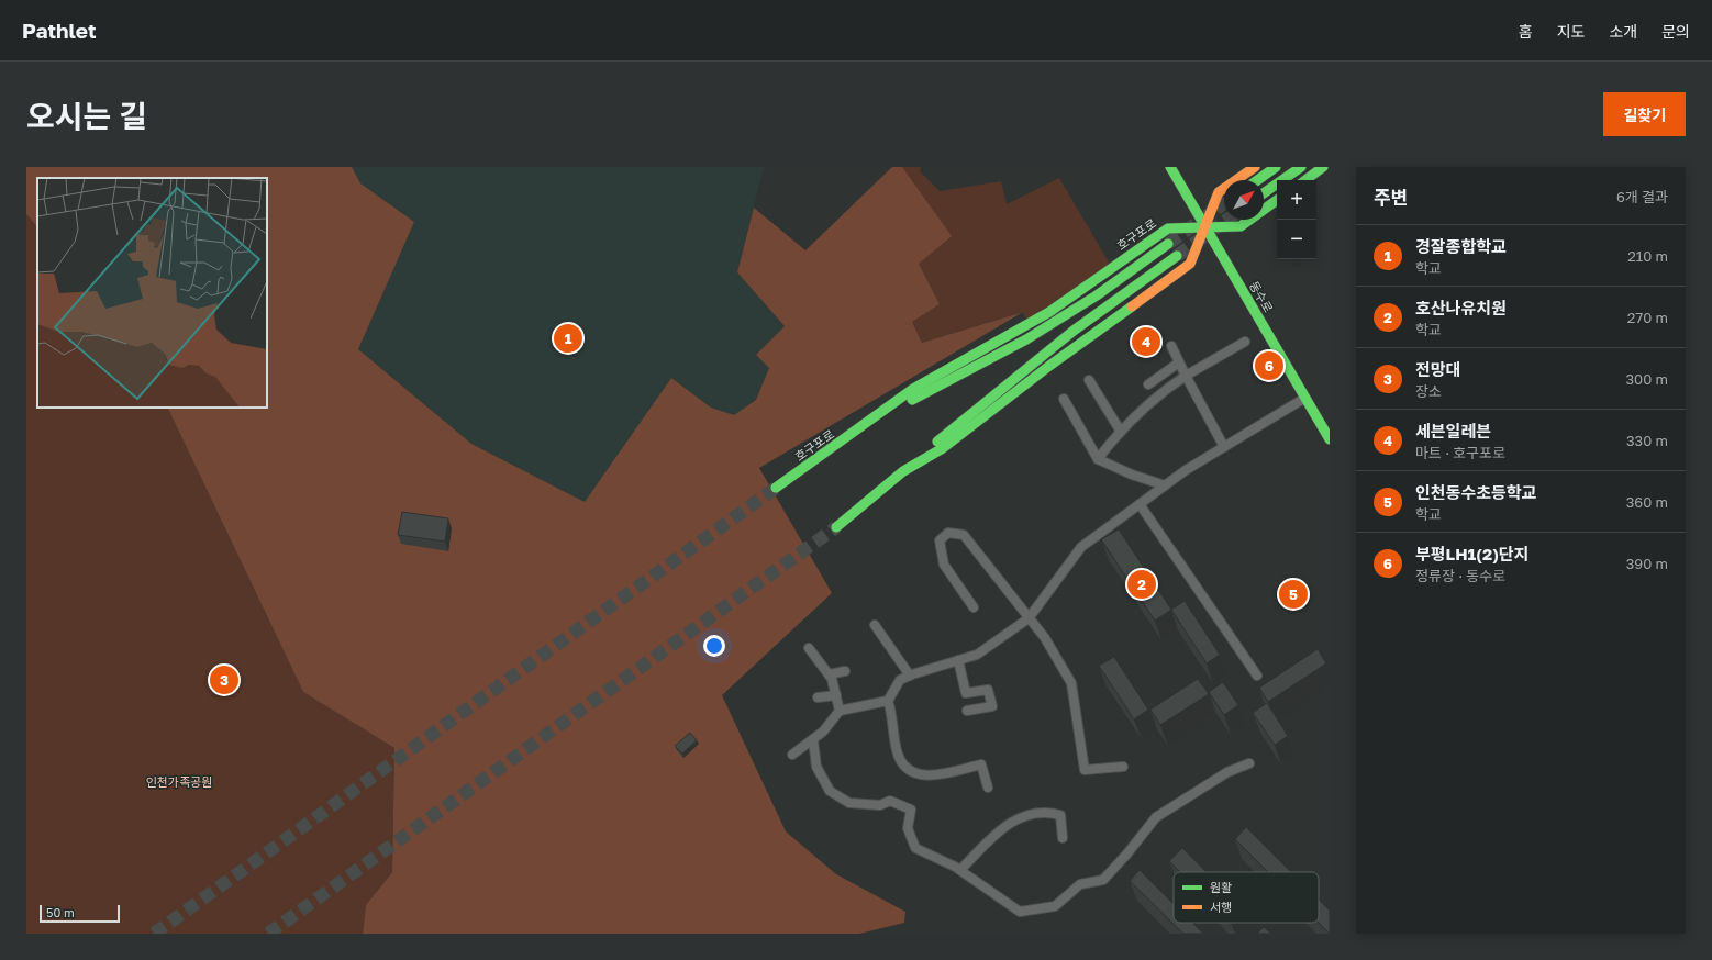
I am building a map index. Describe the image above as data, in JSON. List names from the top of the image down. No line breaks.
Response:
{"streets":{"main road":["호구포로","동수로"]},"crossings":[["호구포로","동수로"]],"parks":["인천가족공원"],"legend":["원활","서행"],"scale_bar":"50 m","north":"top right","page":{"header":"Pathlet","nav":["홈","지도","소개","문의"],"title":"오시는 길","buttons":"길찾기","heading":["주변","6개 결과"],"map_buttons":["+","−"],"list":[{"mark":"1","name":"경잘종합학교","note":"학교","value":"210 m"},{"mark":"2","name":"호산나유치원","note":"학교","value":"270 m"},{"mark":"3","name":"전망대","note":"장소","value":"300 m"},{"mark":"4","name":"세븐일레븐","note":"마트 · 호구포로","value":"330 m"},{"mark":"5","name":"인천동수초등학교","note":"학교","value":"360 m"},{"mark":"6","name":"부평LH1(2)단지","note":"정류장 · 동수로","value":"390 m"}],"pins":["1","4","6","2","5","3"],"scale":"50 m"}}
